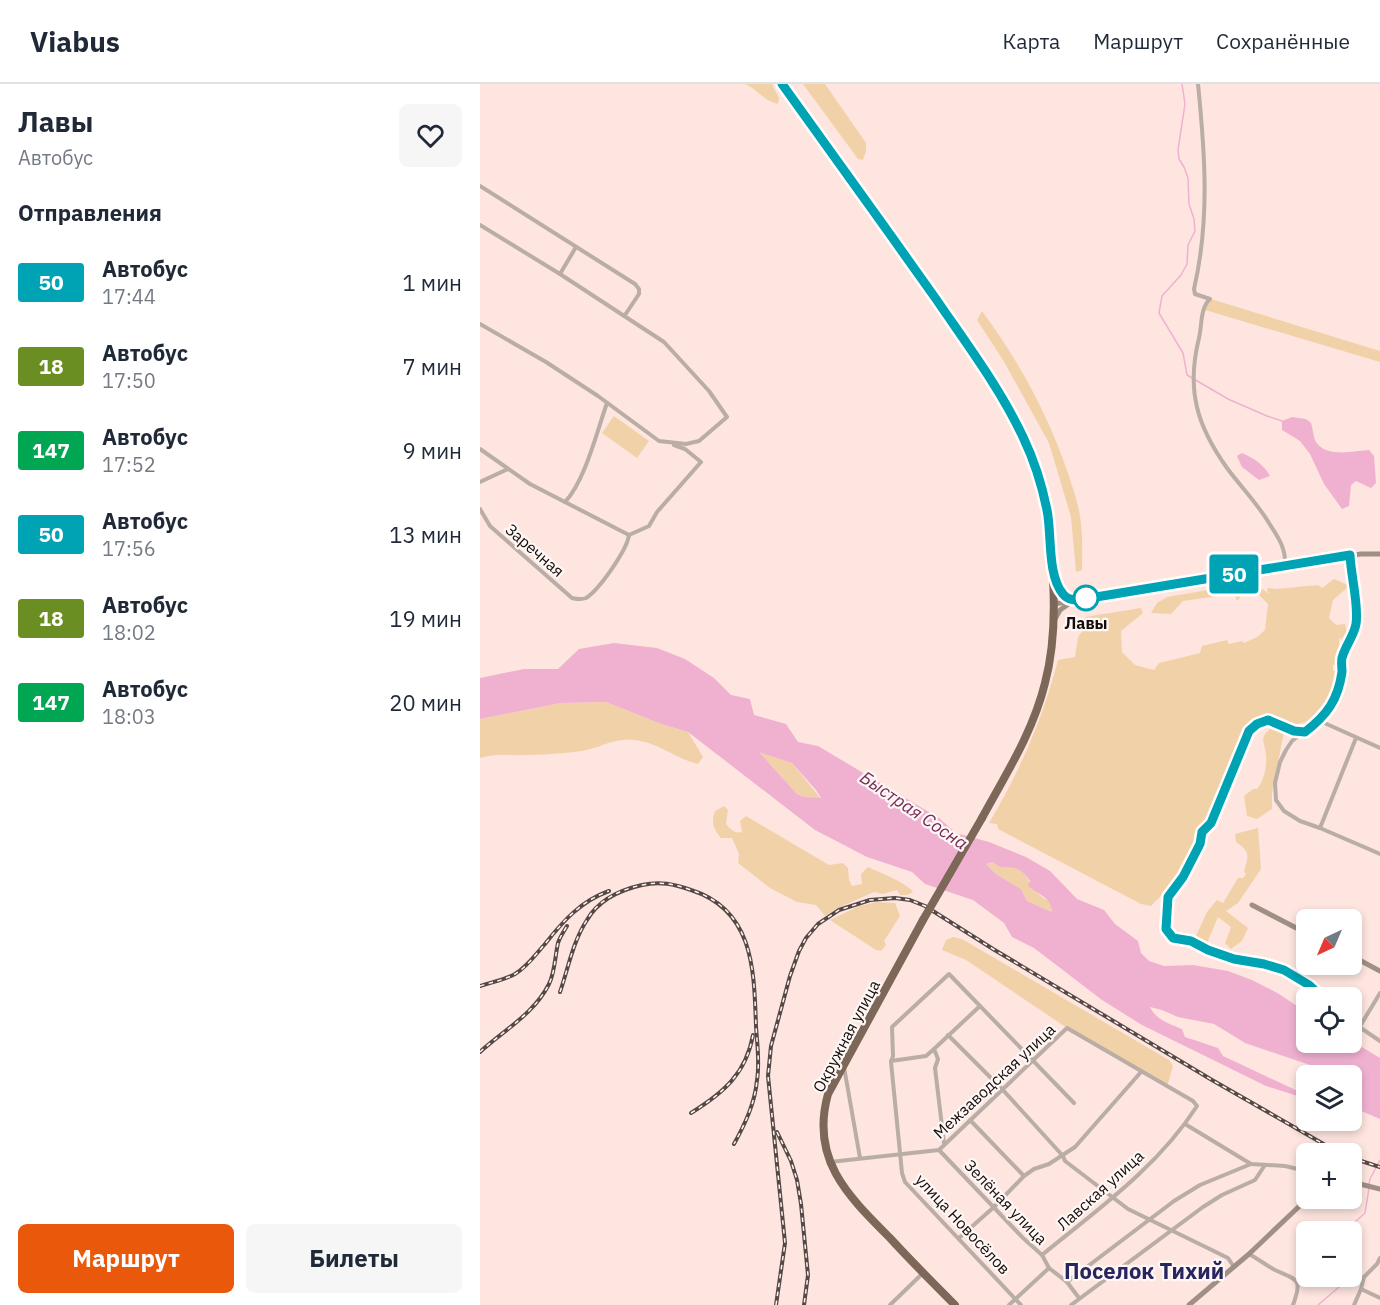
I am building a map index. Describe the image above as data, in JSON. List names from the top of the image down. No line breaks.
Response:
{"streets":{"highway":["Окружная улица"],"street":["Заречная","Межзаводская улица","Лавская улица","Зелёная улица","улица Новосёлов"]},"crossings":[["Окружная улица","Межзаводская улица"],["Межзаводская улица","Лавская улица"],["Межзаводская улица","Зелёная улица"],["Межзаводская улица","улица Новосёлов"],["Лавская улица","Зелёная улица"]],"districts":["Поселок Тихий"],"water":["Быстрая Сосна"],"places":["Лавы"],"lines":["bus line 50"],"north":"bottom left","page":{"header":"Viabus","nav":["Карта","Маршрут","Сохранённые"],"heading":[["Лавы","Автобус"],"Отправления"],"on_map":"50","list":[{"mark":"50","name":"Автобус","note":"17:44","value":"1 мин"},{"mark":"18","name":"Автобус","note":"17:50","value":"7 мин"},{"mark":"147","name":"Автобус","note":"17:52","value":"9 мин"},{"mark":"50","name":"Автобус","note":"17:56","value":"13 мин"},{"mark":"18","name":"Автобус","note":"18:02","value":"19 мин"},{"mark":"147","name":"Автобус","note":"18:03","value":"20 мин"}],"map_buttons":["+","−"],"buttons":["Маршрут","Билеты"]}}
